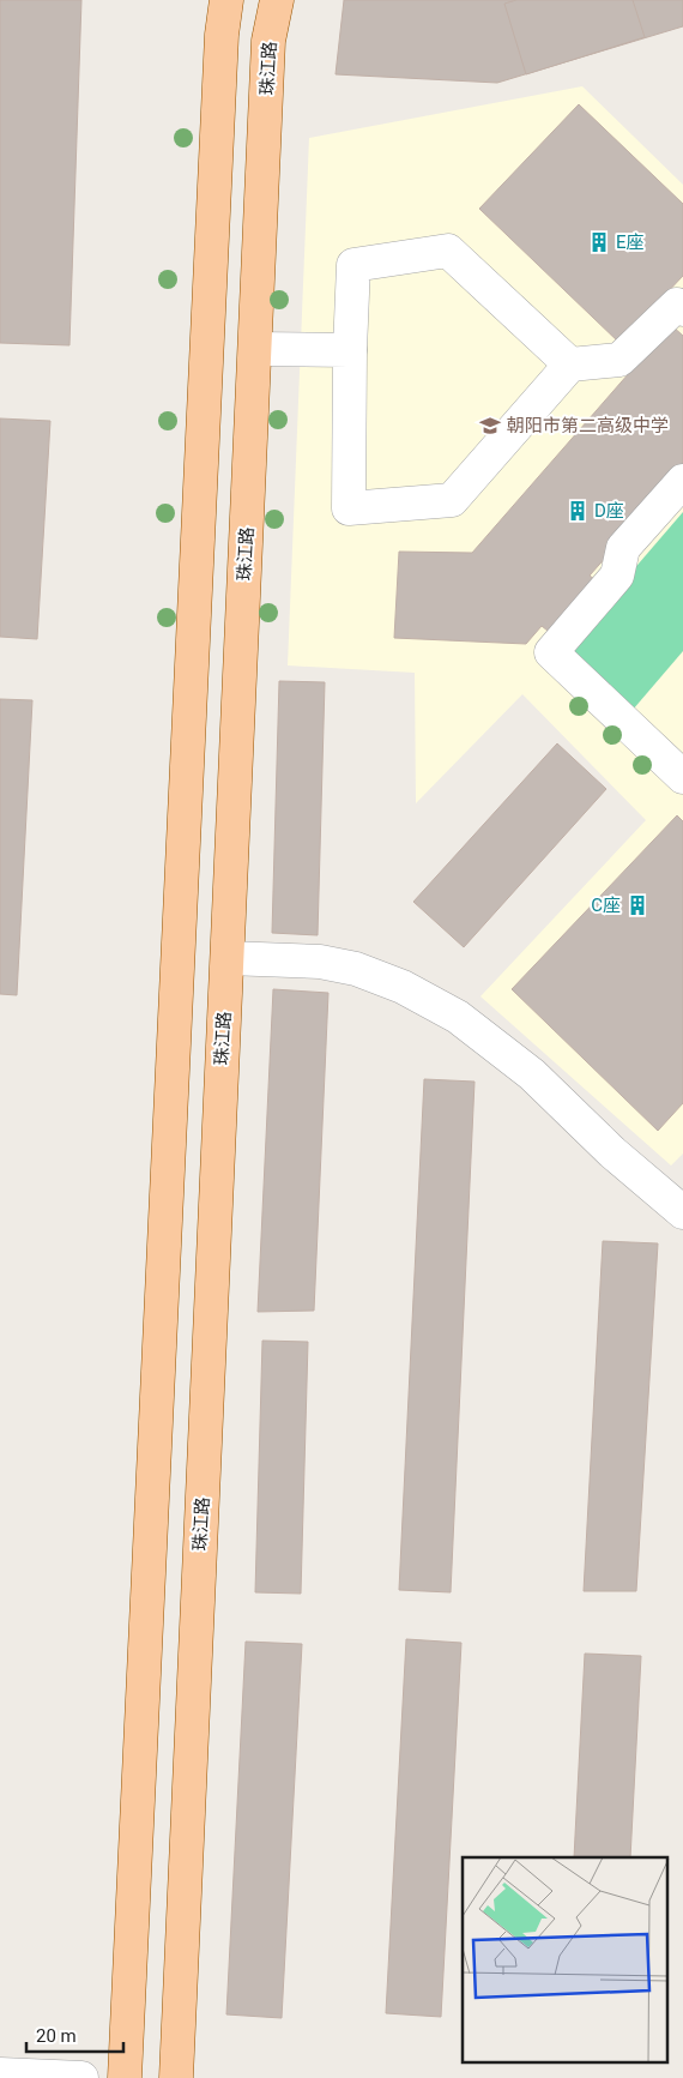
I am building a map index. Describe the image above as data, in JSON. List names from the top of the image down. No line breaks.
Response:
{"streets":{"main road":["珠江路"]},"places":{"building":["E座","D座","C座"],"school or university":["朝阳市第二高级中学"]},"scale_bar":"20 m"}
